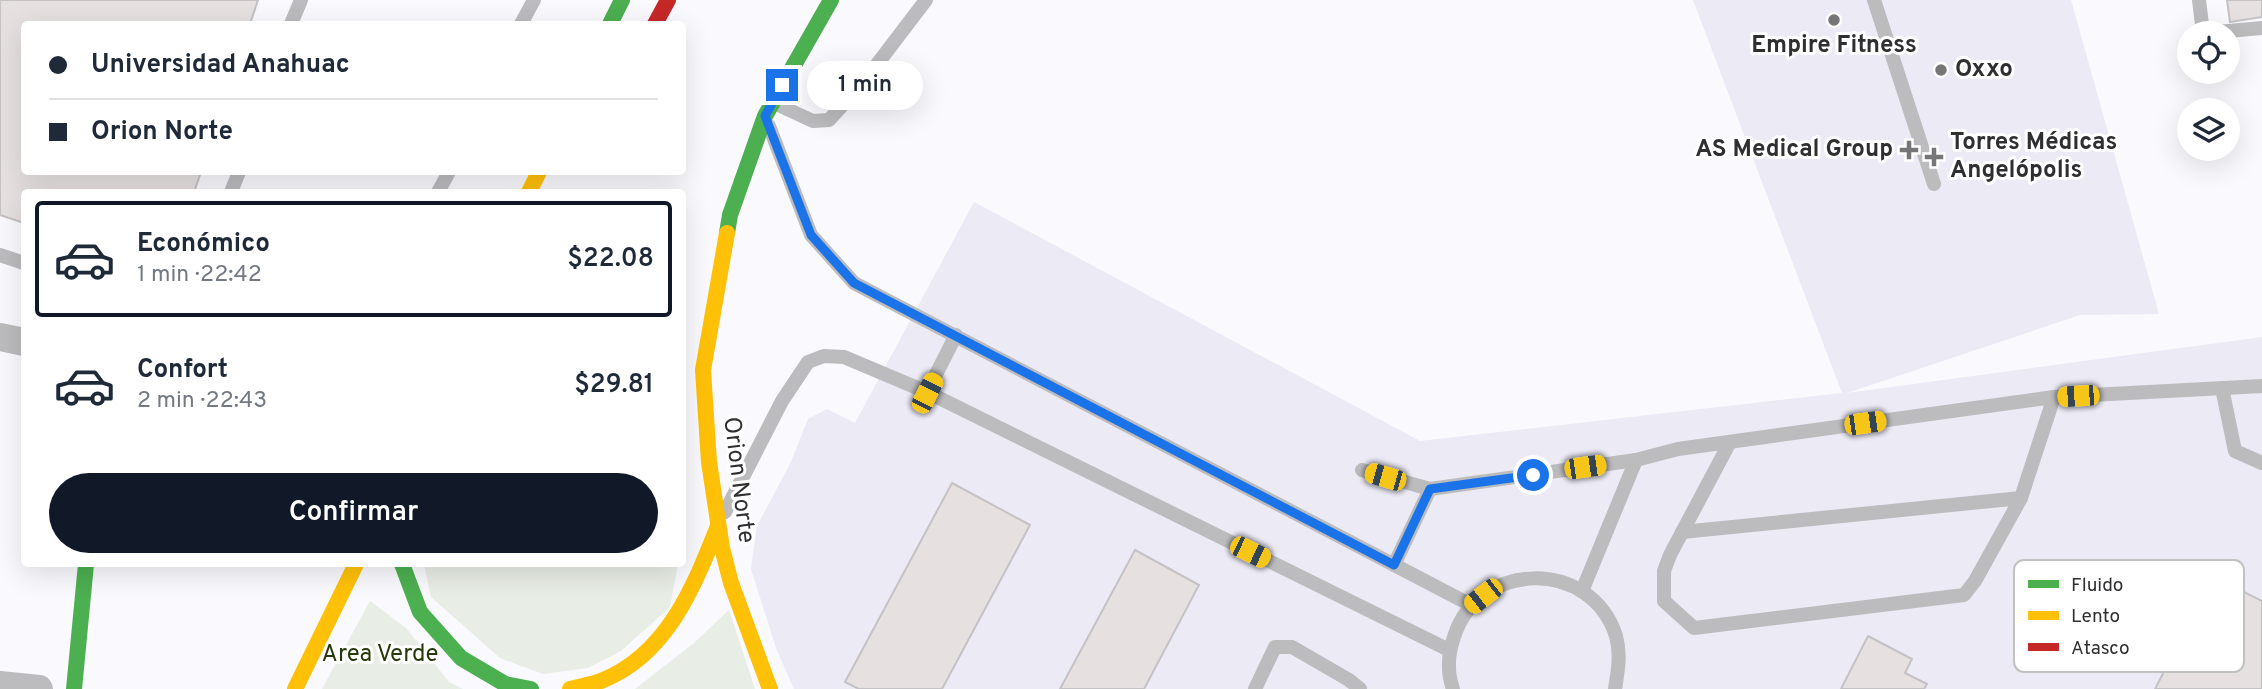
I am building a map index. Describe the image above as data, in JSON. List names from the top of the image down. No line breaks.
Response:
{"streets":{"street":["Orion Norte"]},"parks":["Area Verde"],"places":{"other":["Empire Fitness","Oxxo"],"health":["AS Medical Group","Torres Médicas Angelópolis"]},"legend":["Fluido","Lento","Atasco"],"page":{"banner":["Universidad Anahuac","Orion Norte"],"bubble":"1 min","list":[{"name":"Económico","note":"1 min · 22:42","value":"$22.08"},{"name":"Confort","note":"2 min · 22:43","value":"$29.81"}],"buttons":"Confirmar"}}
